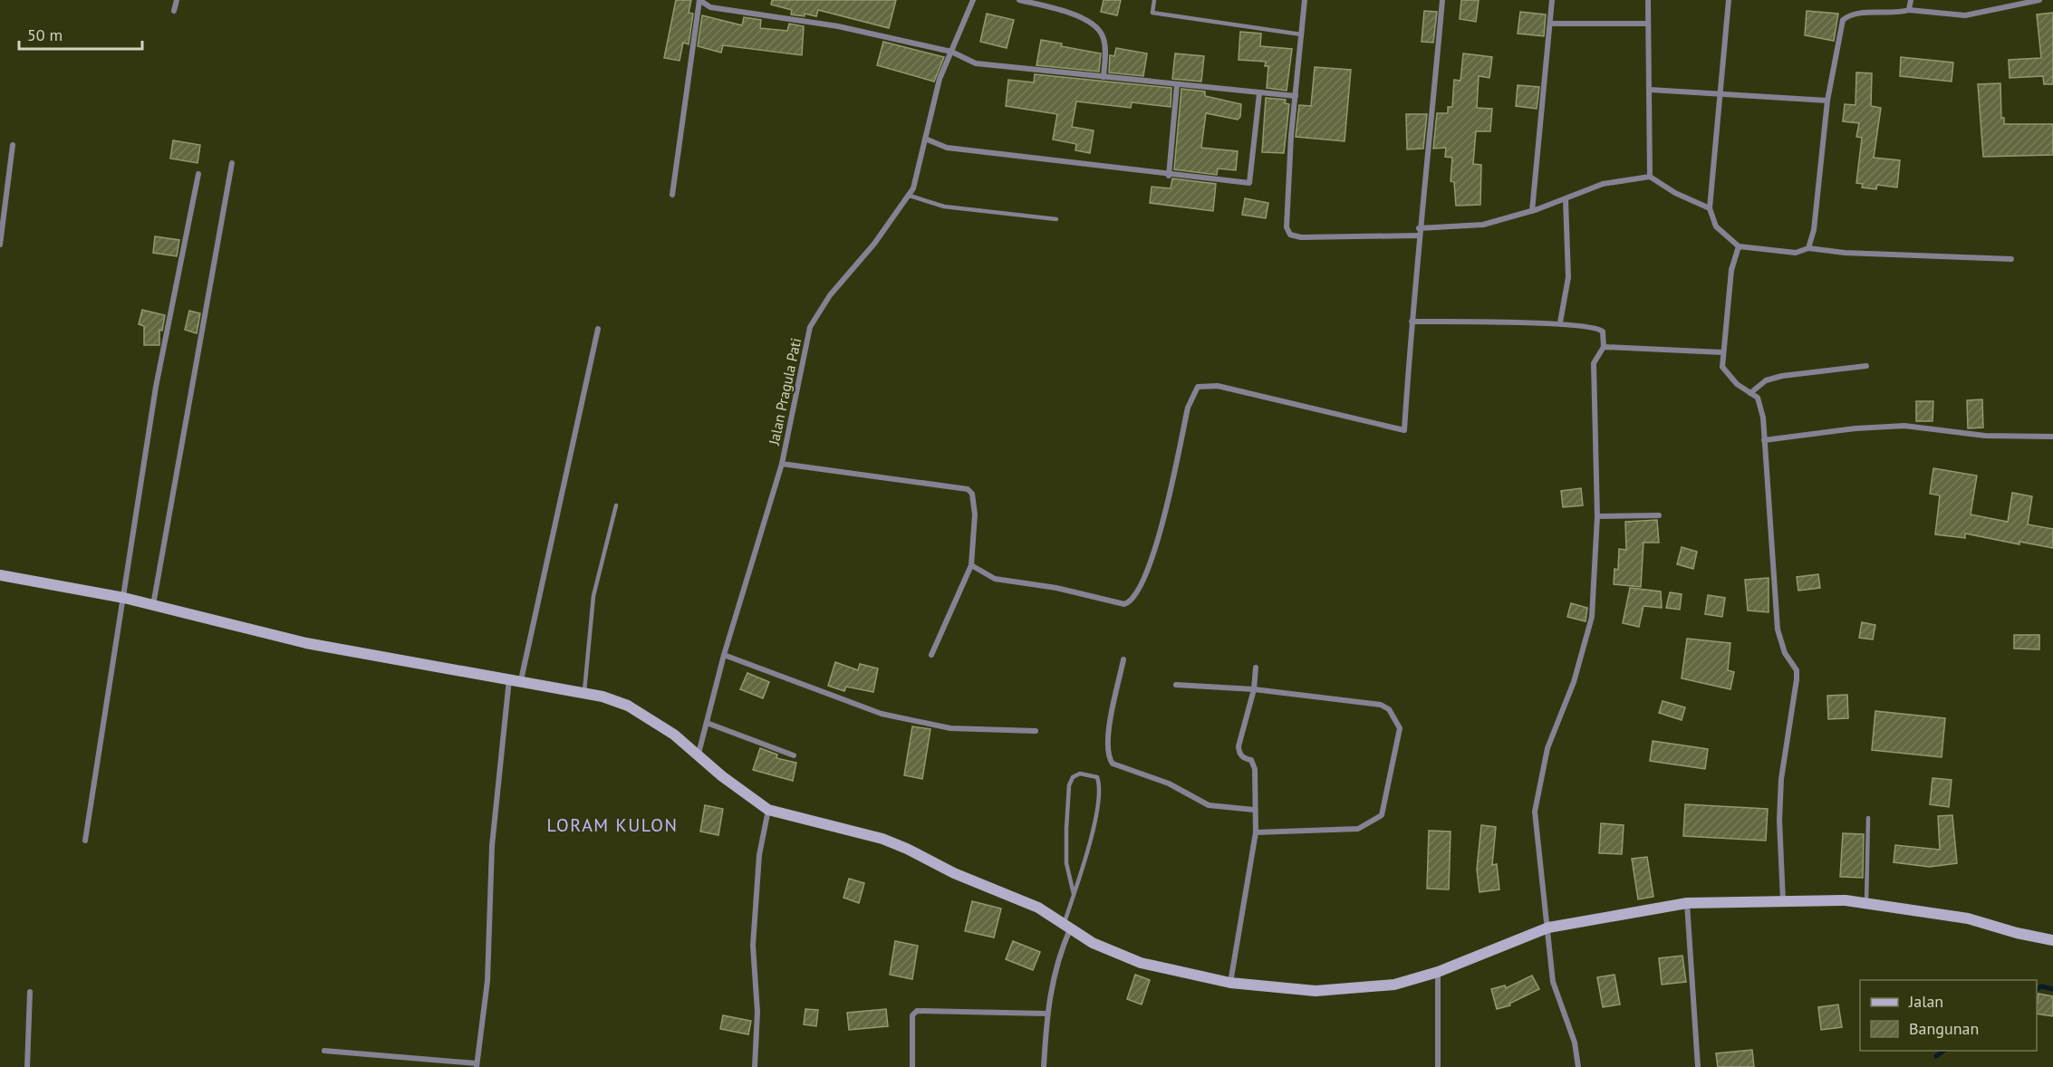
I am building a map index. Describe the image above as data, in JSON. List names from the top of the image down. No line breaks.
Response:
{"streets":{"street":["Jalan Pragula Pati"]},"districts":["LORAM KULON"],"legend":["Jalan","Bangunan"],"scale_bar":"50 m"}
